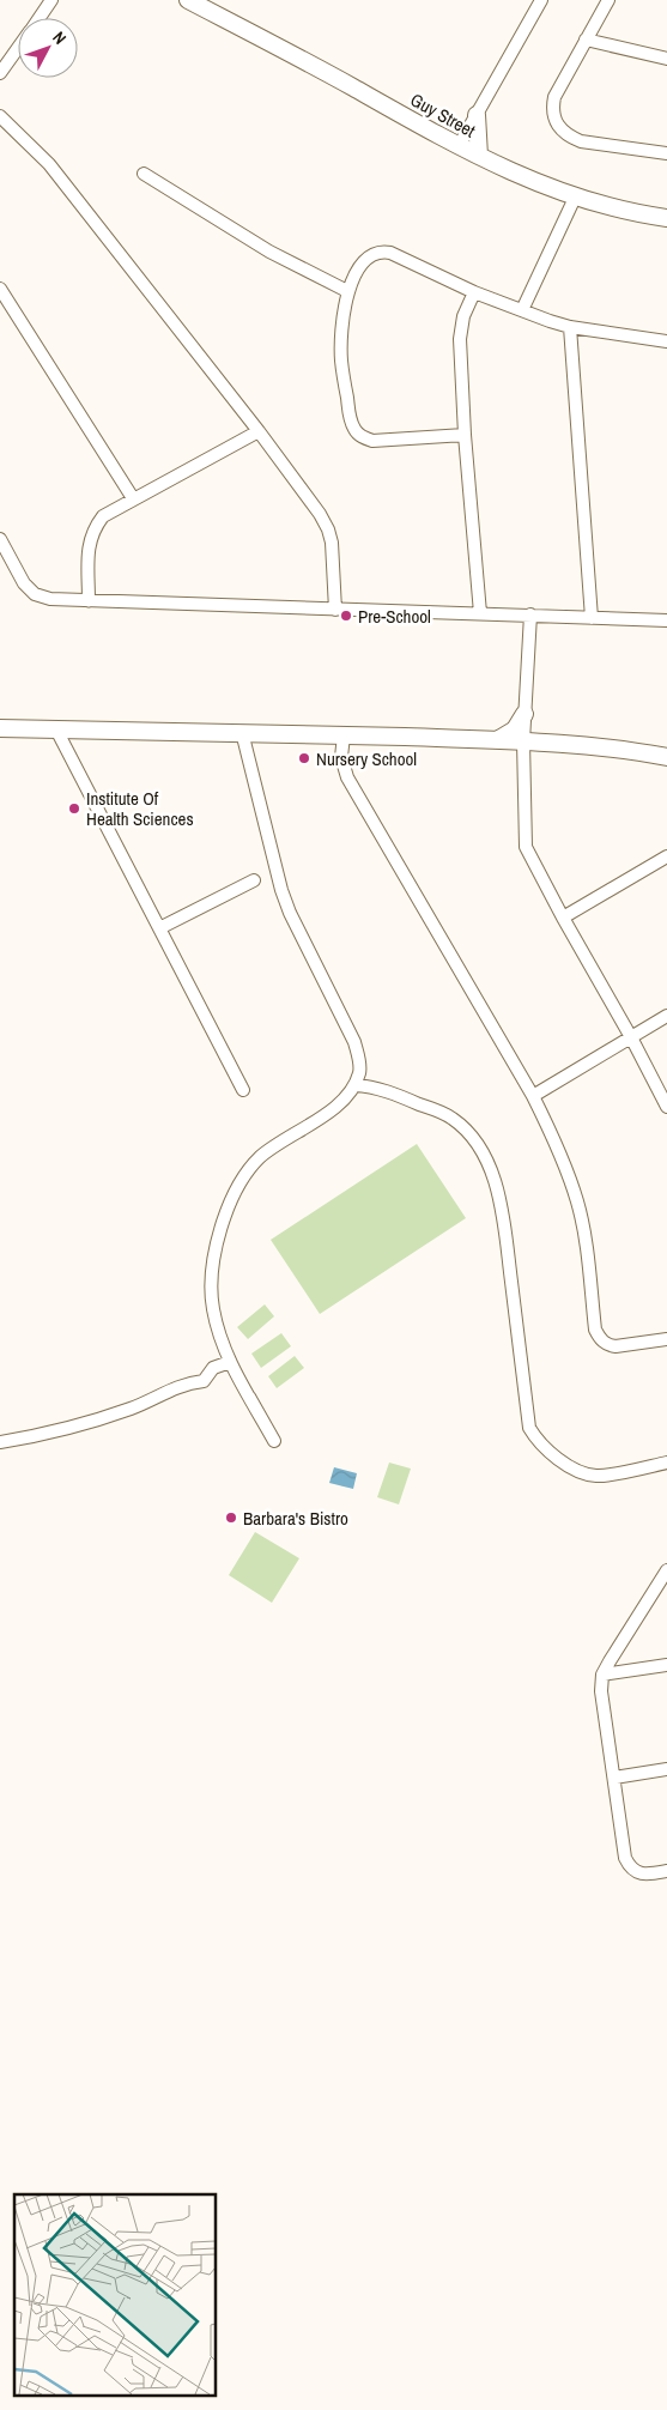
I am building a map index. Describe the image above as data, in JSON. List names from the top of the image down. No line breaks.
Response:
{"streets":{"main road":["Guy Street"]},"places":["Pre-School","Nursery School","Institute Of Health Sciences","Barbara's Bistro"],"north":"top right"}
